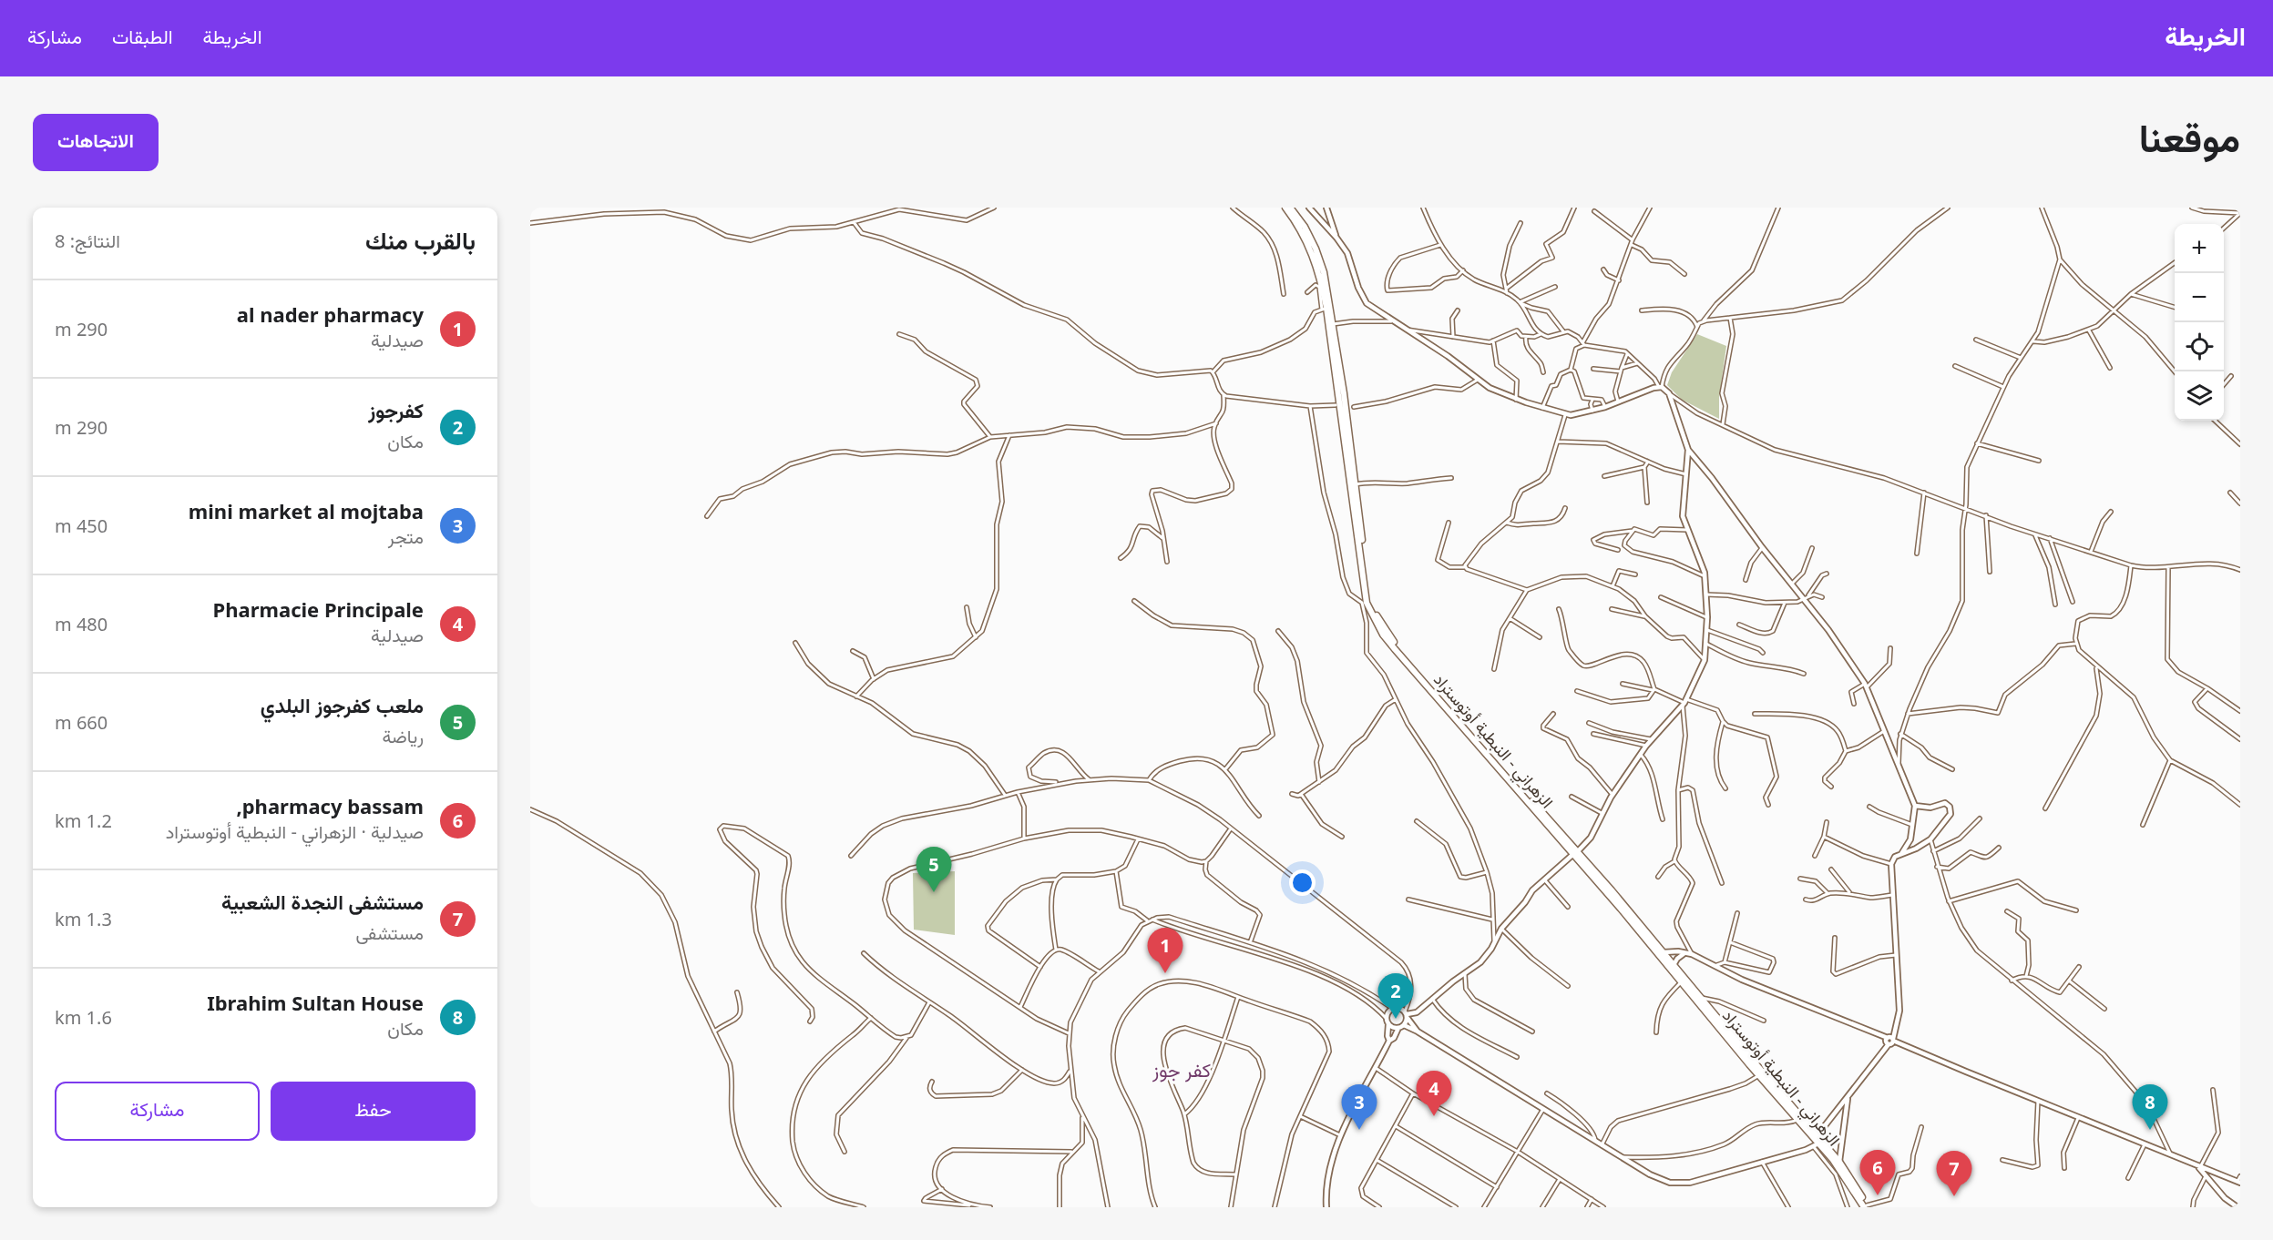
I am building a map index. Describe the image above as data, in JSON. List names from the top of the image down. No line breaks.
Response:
{"streets":{"highway":["الزهراني - النبطية أوتوستراد"]},"districts":["كفر جوز"],"page":{"header":"الخريطة","nav":["الخريطة","الطبقات","مشاركة"],"title":"موقعنا","buttons":["الاتجاهات",["حفظ","مشاركة"]],"heading":["بالقرب منك","النتائج: 8"],"map_buttons":["+","−"],"list":[{"mark":"1","name":"al nader pharmacy","note":"صيدلية","value":"290 m"},{"mark":"2","name":"كفرجوز","note":"مكان","value":"290 m"},{"mark":"3","name":"mini market al mojtaba","note":"متجر","value":"450 m"},{"mark":"4","name":"Pharmacie Principale","note":"صيدلية","value":"480 m"},{"mark":"5","name":"ملعب كفرجوز البلدي","note":"رياضة","value":"660 m"},{"mark":"6","name":"pharmacy bassam,","note":"صيدلية · الزهراني - النبطية أوتوستراد","value":"1.2 km"},{"mark":"7","name":"مستشفى النجدة الشعبية","note":"مستشفى","value":"1.3 km"},{"mark":"8","name":"Ibrahim Sultan House","note":"مكان","value":"1.6 km"}],"pins":["5","1","2","4","3","8","6","7"]}}
